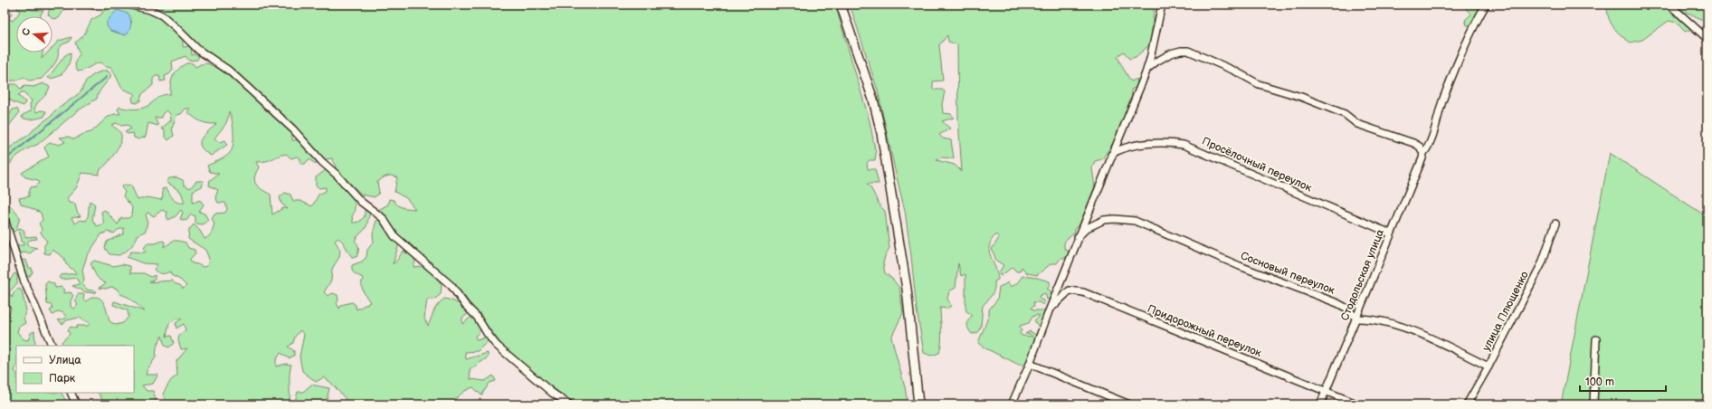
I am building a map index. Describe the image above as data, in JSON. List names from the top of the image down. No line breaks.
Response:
{"streets":{"street":["Просёлочный переулок","Сосновый переулок","Стодольская улица","улица Плющенко","Придорожный переулок"]},"crossings":[["Просёлочный переулок","Стодольская улица"],["Сосновый переулок","Стодольская улица"],["Стодольская улица","Придорожный переулок"]],"legend":["Улица","Парк"],"scale_bar":"100 m","north":"left"}
